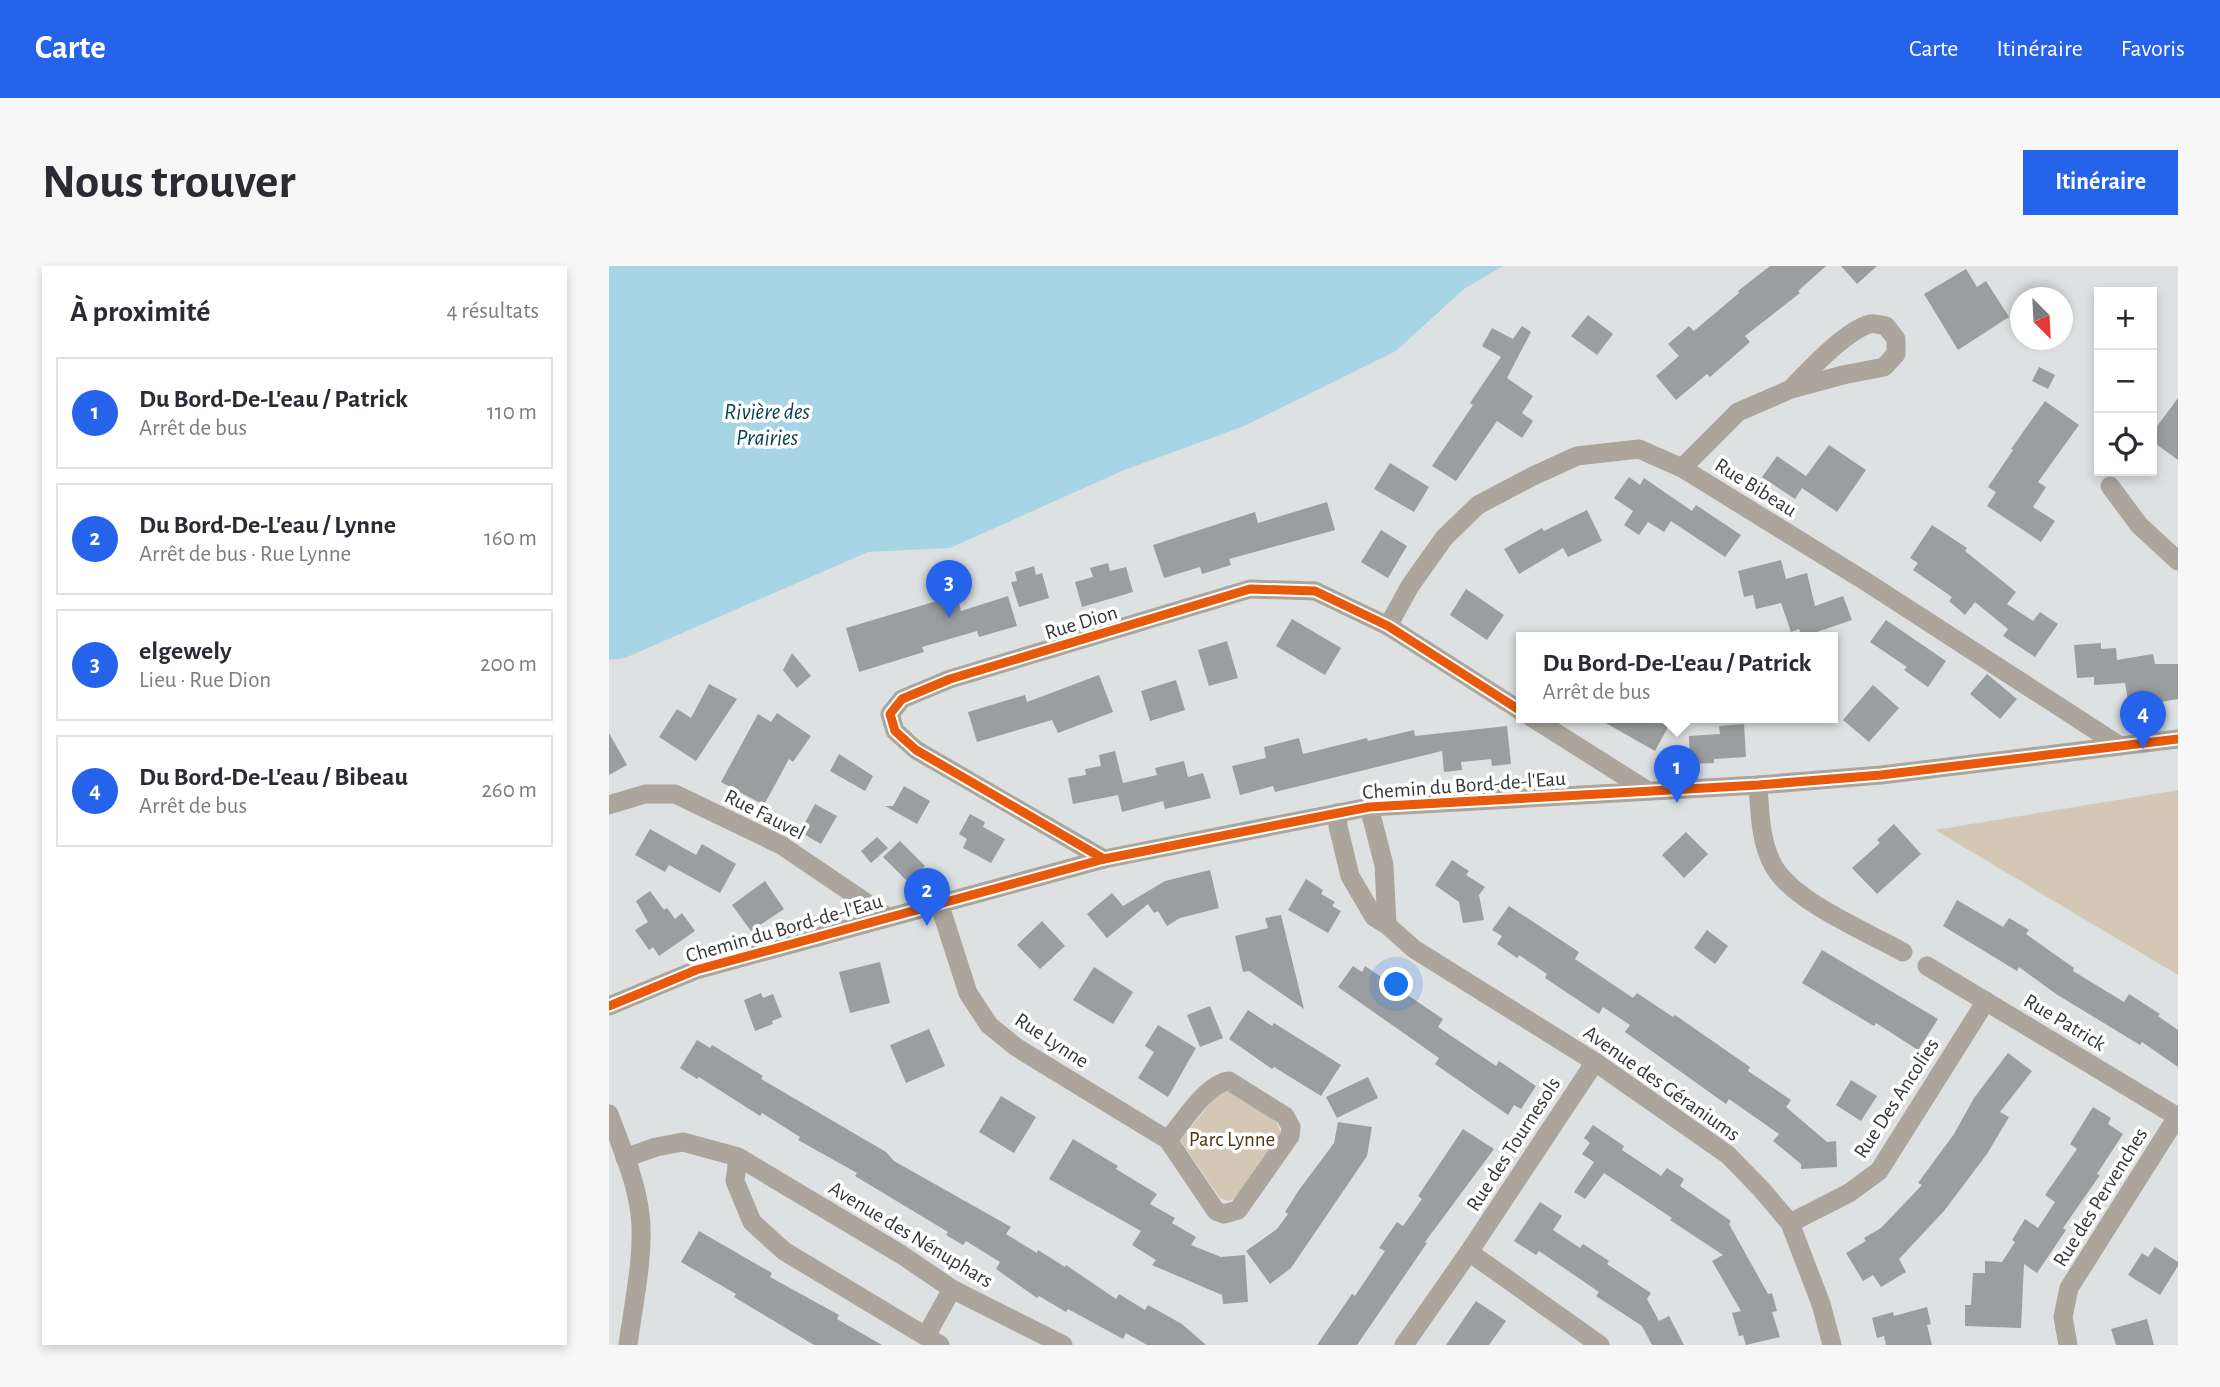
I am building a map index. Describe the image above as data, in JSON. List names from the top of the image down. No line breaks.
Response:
{"streets":{"street":["Rue Bibeau","Rue Dion","Chemin du Bord-de-l'Eau","Rue Fauvel","Rue Patrick","Rue Lynne","Avenue des Géraniums","Rue Des Ancolies","Rue des Tournesols","Rue des Pervenches","Avenue des Nénuphars"]},"crossings":[["Rue Bibeau","Rue Dion"],["Rue Bibeau","Chemin du Bord-de-l'Eau"],["Rue Dion","Chemin du Bord-de-l'Eau"],["Chemin du Bord-de-l'Eau","Rue Fauvel"],["Chemin du Bord-de-l'Eau","Rue Lynne"],["Chemin du Bord-de-l'Eau","Avenue des Géraniums"],["Rue Patrick","Rue Des Ancolies"],["Rue Patrick","Rue des Pervenches"],["Avenue des Géraniums","Rue Des Ancolies"],["Avenue des Géraniums","Rue des Tournesols"]],"water":["Rivière des Prairies"],"parks":["Parc Lynne"],"north":"bottom right","page":{"header":"Carte","nav":["Carte","Itinéraire","Favoris"],"buttons":"Itinéraire","title":"Nous trouver","heading":["À proximité","4 résultats"],"map_buttons":["+","−"],"list":[{"mark":"1","name":"Du Bord-De-L'eau / Patrick","note":"Arrêt de bus","value":"110 m"},{"mark":"2","name":"Du Bord-De-L'eau / Lynne","note":"Arrêt de bus · Rue Lynne","value":"160 m"},{"mark":"3","name":"elgewely","note":"Lieu · Rue Dion","value":"200 m"},{"mark":"4","name":"Du Bord-De-L'eau / Bibeau","note":"Arrêt de bus","value":"260 m"}],"pins":["3","4","1","2"],"popup":["Du Bord-De-L'eau / Patrick","Arrêt de bus"]}}
